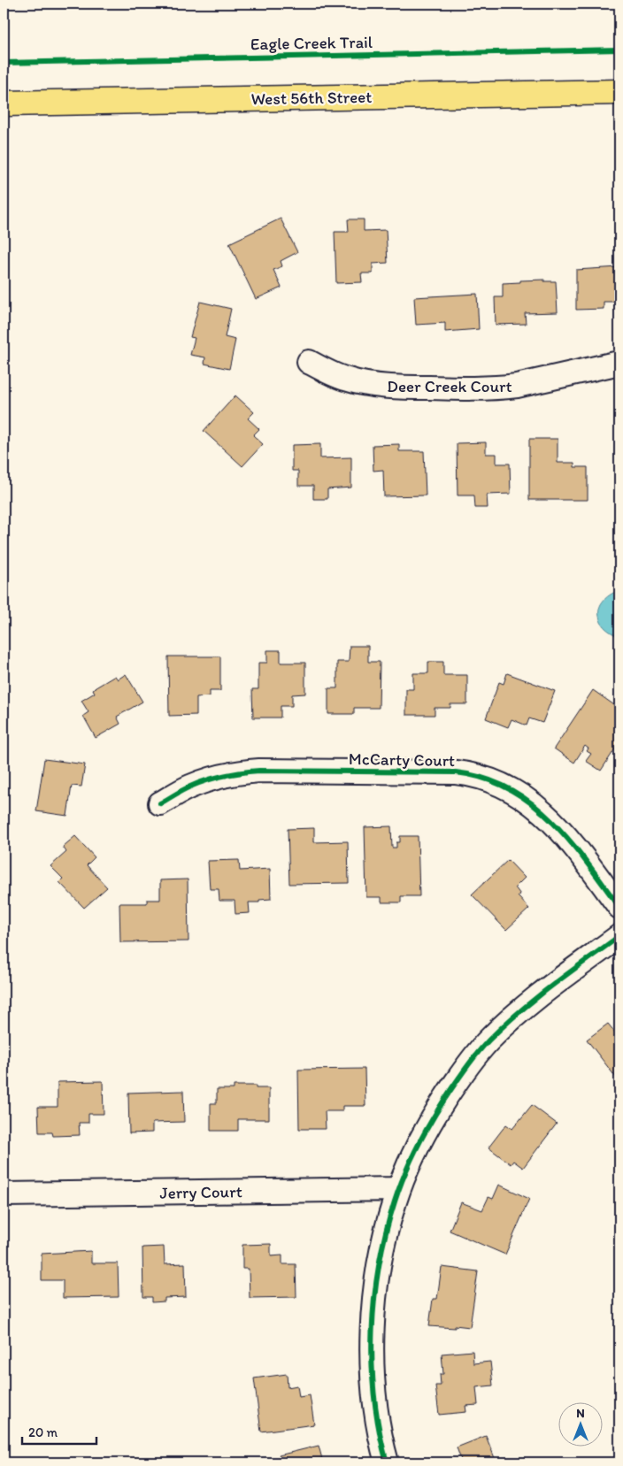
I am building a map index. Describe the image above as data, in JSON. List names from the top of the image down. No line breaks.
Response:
{"streets":{"main road":["West 56th Street"],"street":["Deer Creek Court","McCarty Court","Jerry Court"],"cycle path":["Eagle Creek Trail"]},"scale_bar":"20 m","north":"top"}
